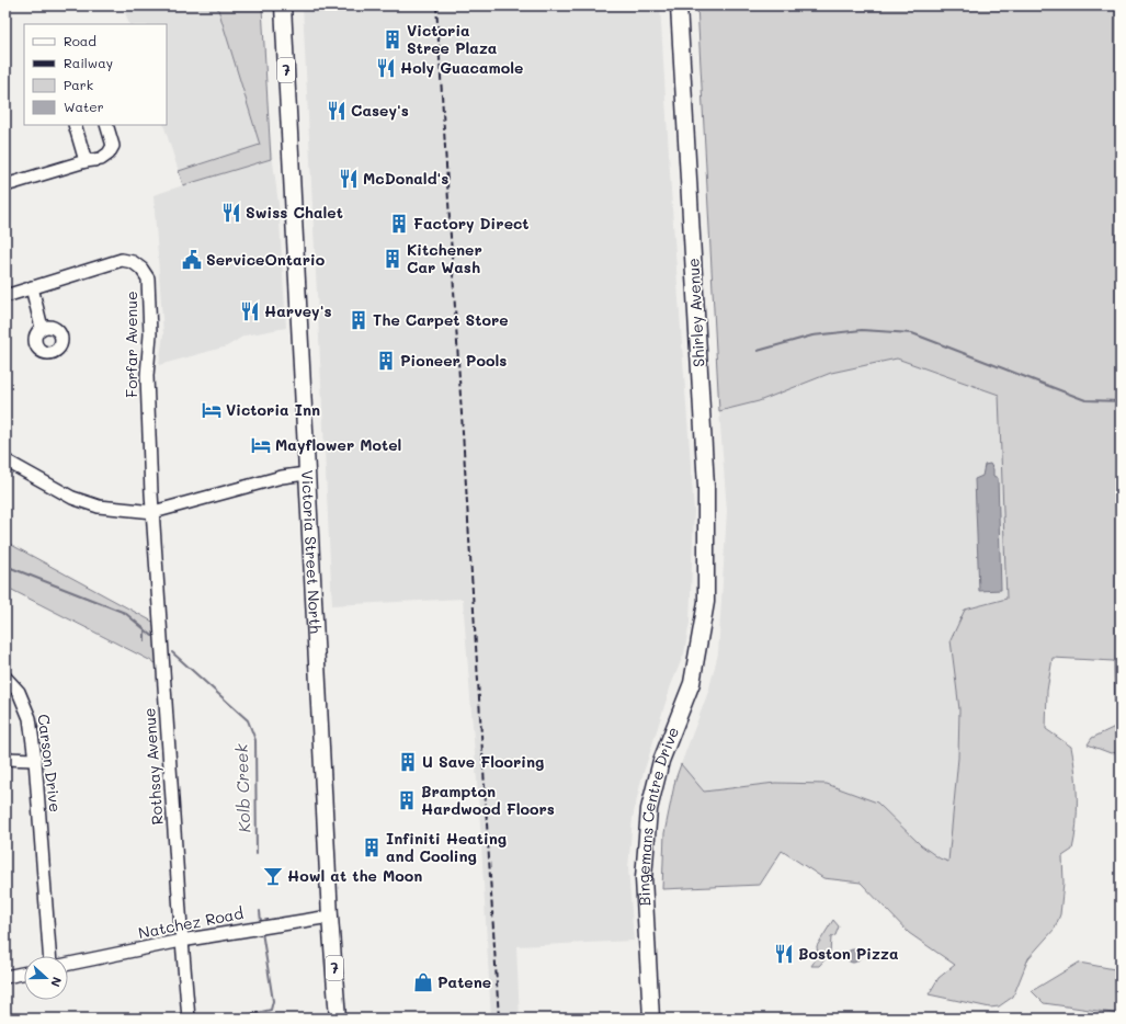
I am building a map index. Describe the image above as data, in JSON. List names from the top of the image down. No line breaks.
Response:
{"streets":{"main road":["7","Shirley Avenue","Victoria Street North","Bingemans Centre Drive"],"street":["Forfar Avenue","Carson Drive","Rothsay Avenue","Natchez Road"]},"crossings":[["Shirley Avenue","Bingemans Centre Drive"],["Forfar Avenue","Rothsay Avenue"],["Victoria Street North","Natchez Road"],["Rothsay Avenue","Natchez Road"]],"water":["Kolb Creek"],"places":{"building":["Victoria Stree Plaza","Factory Direct","Kitchener Car Wash","The Carpet Store","Pioneer Pools","U Save Flooring","Brampton Hardwood Floors","Infiniti Heating and Cooling"],"restaurant":["Holy Guacamole","Casey's","McDonald's","Swiss Chalet","Harvey's","Boston Pizza"],"public building":["ServiceOntario"],"hotel":["Victoria Inn","Mayflower Motel"],"bar":["Howl at the Moon"],"shop":["Patene"]},"legend":["Road","Railway","Park","Water"],"north":"right"}
